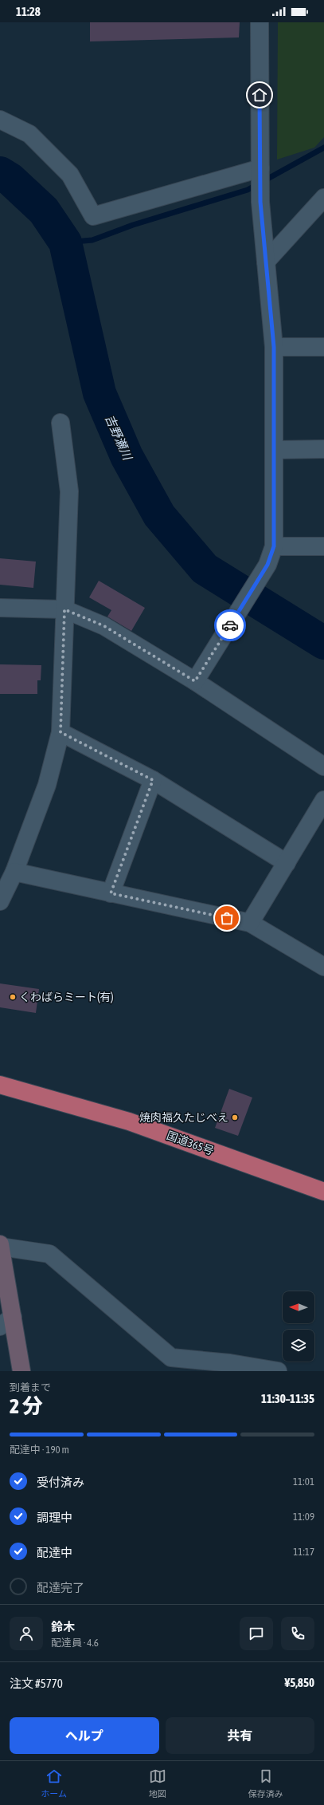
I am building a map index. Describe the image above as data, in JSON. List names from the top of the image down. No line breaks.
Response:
{"streets":{"highway":["国道365号"]},"water":["吉野瀬川"],"places":["くわばらミート(有)","焼肉福久たじべえ"],"north":"left","page":{"status":"11:28","heading":["2 分","到着まで","11:30–11:35"],"panel":["鈴木","配達員 · 4.6","注文 #5770","¥5,850"],"bar":"配達中 · 190 m","list":[["受付済み","11:01"],["調理中","11:09"],["配達中","11:17"],"配達完了"],"buttons":["ヘルプ","共有"],"tabs":["ホーム","地図","保存済み"]}}
